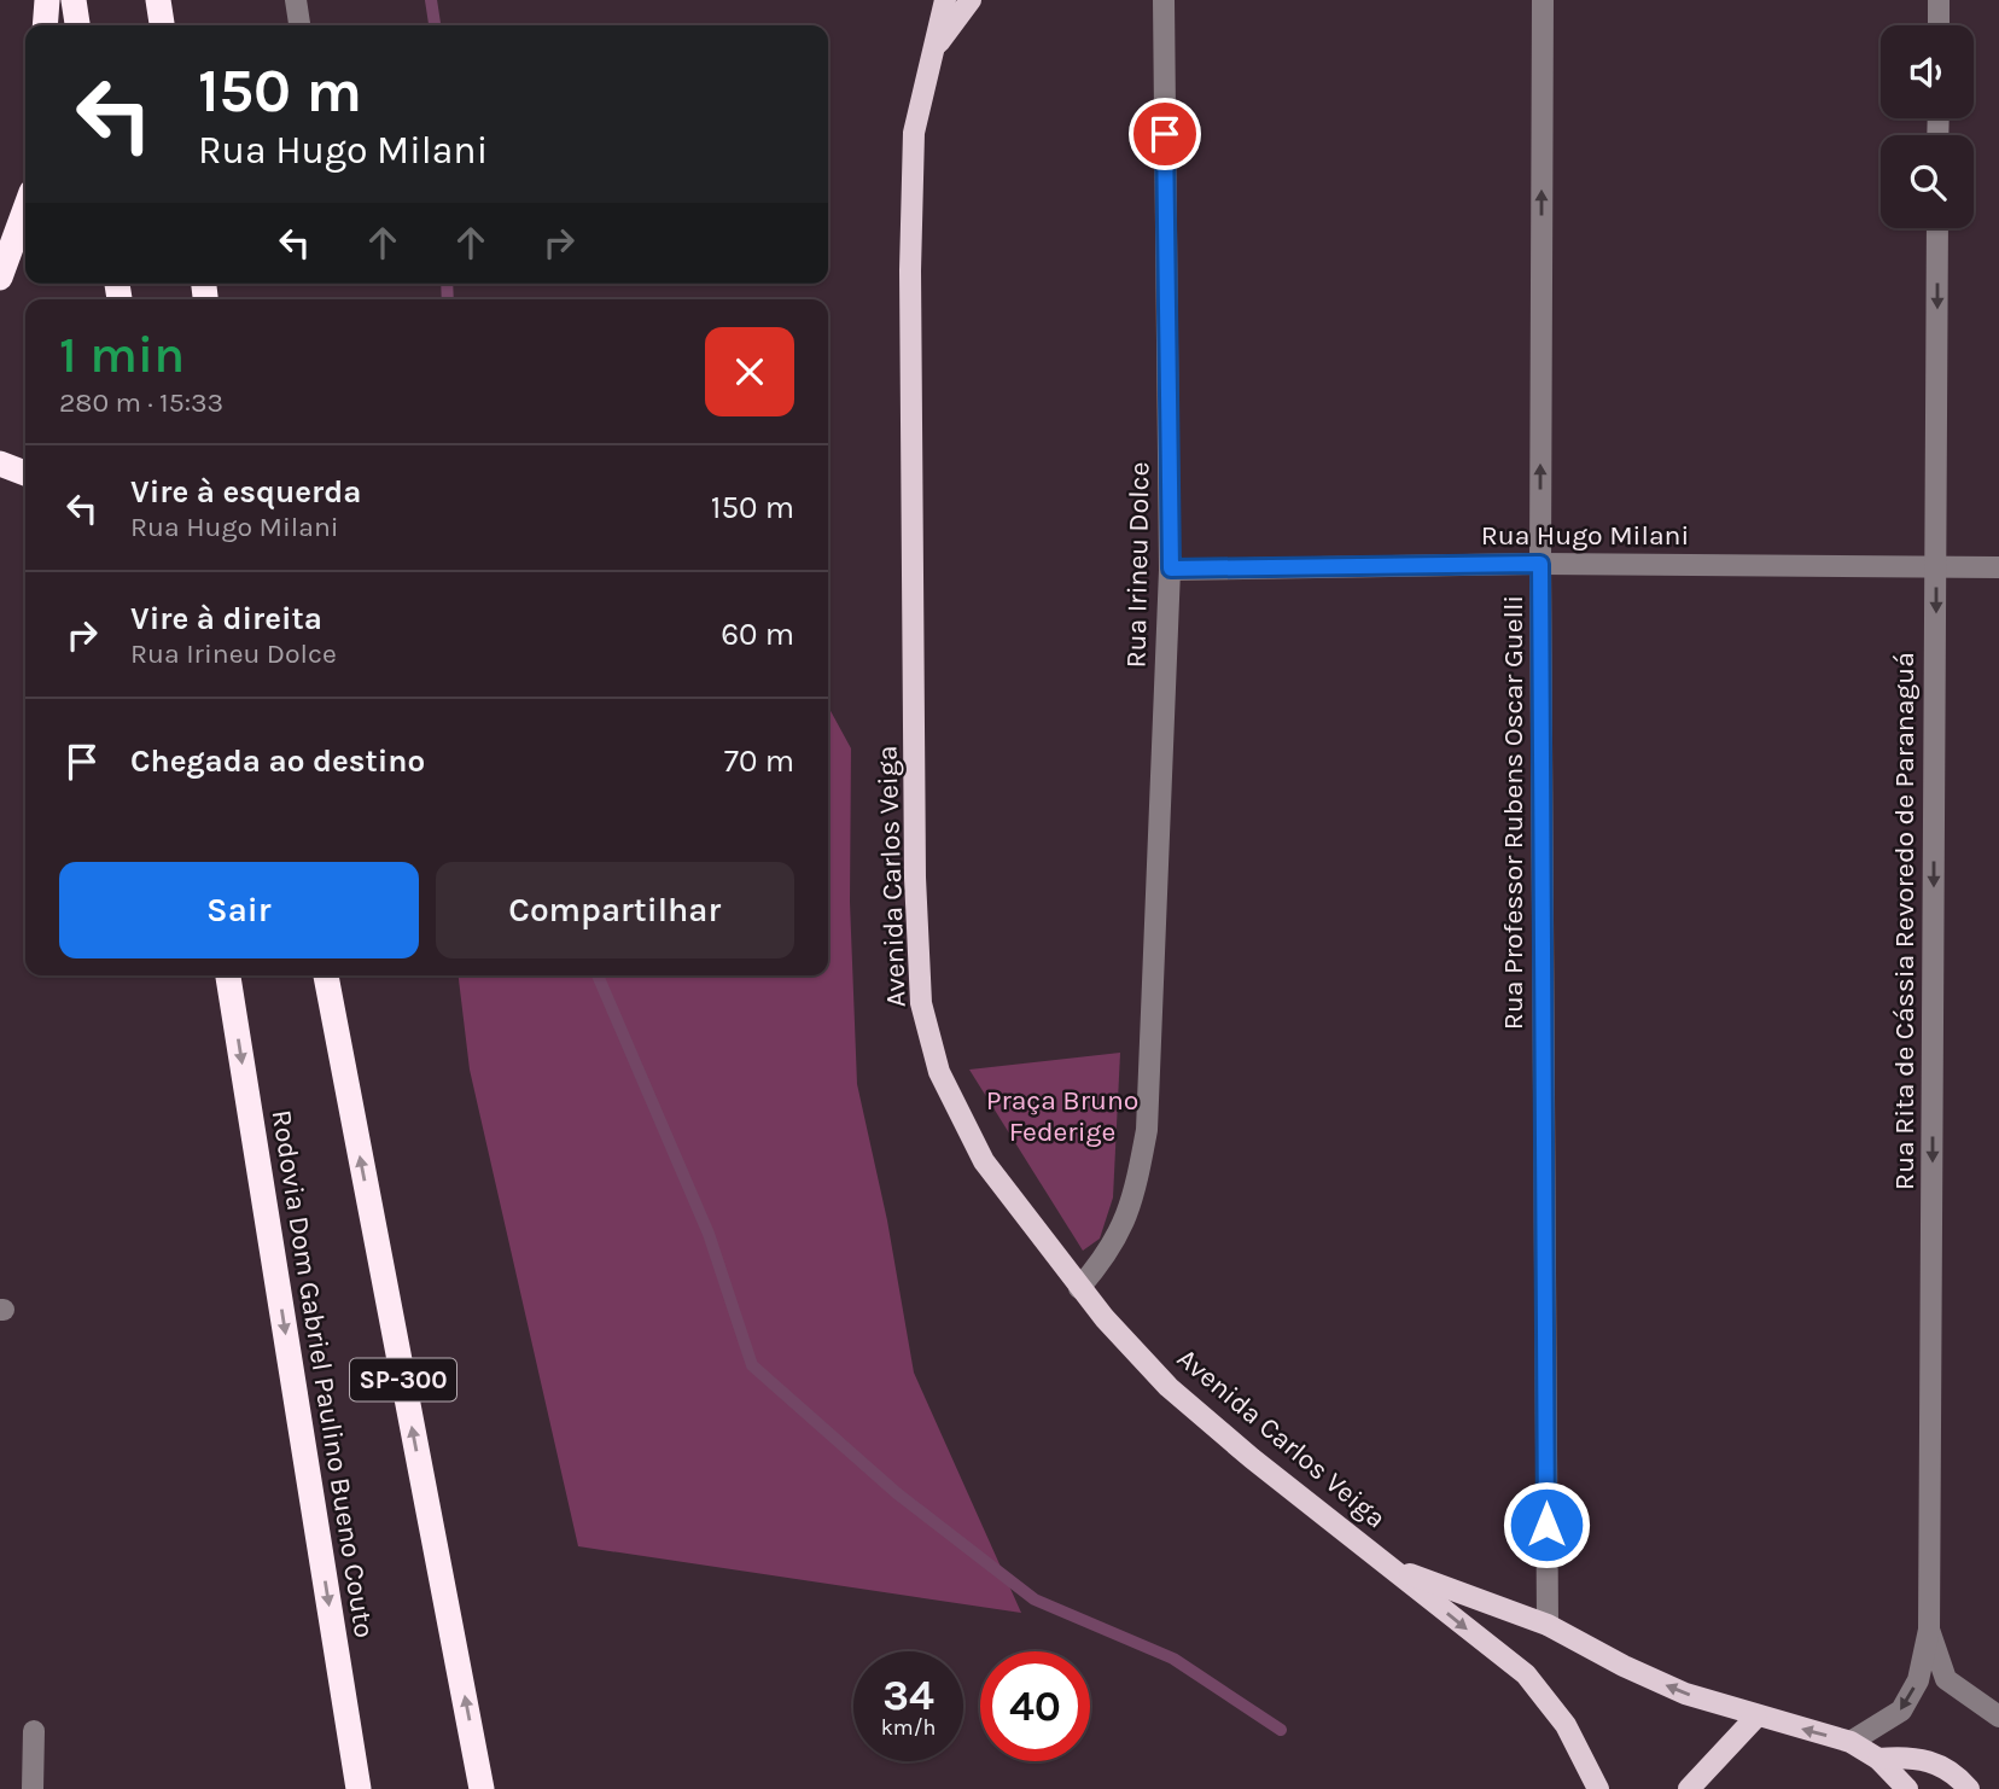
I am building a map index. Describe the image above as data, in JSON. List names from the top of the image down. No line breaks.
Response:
{"streets":{"highway":["Rodovia Dom Gabriel Paulino Bueno Couto","SP-300"],"main road":["Avenida Carlos Veiga"],"street":["Rua Hugo Milani","Rua Irineu Dolce","Rua Professor Rubens Oscar Guelli","Rua Rita de Cássia Revoredo de Paranaguá"]},"crossings":[["Rua Hugo Milani","Rua Irineu Dolce"],["Rua Hugo Milani","Rua Professor Rubens Oscar Guelli"],["Rua Hugo Milani","Rua Rita de Cássia Revoredo de Paranaguá"],["Rua Irineu Dolce","Avenida Carlos Veiga"],["Rua Professor Rubens Oscar Guelli","Avenida Carlos Veiga"]],"one_way":["Rua Rita de Cássia Revoredo de Paranaguá"],"parks":["Praça Bruno Federige"],"page":{"turn":["150 m","Rua Hugo Milani"],"heading":["1 min","280 m · 15:33"],"list":[{"name":"Vire à esquerda","note":"Rua Hugo Milani","value":"150 m"},{"name":"Vire à direita","note":"Rua Irineu Dolce","value":"60 m"},{"name":"Chegada ao destino","value":"70 m"}],"buttons":["Sair","Compartilhar"],"speed":"34 km/h","limit":"40"}}
